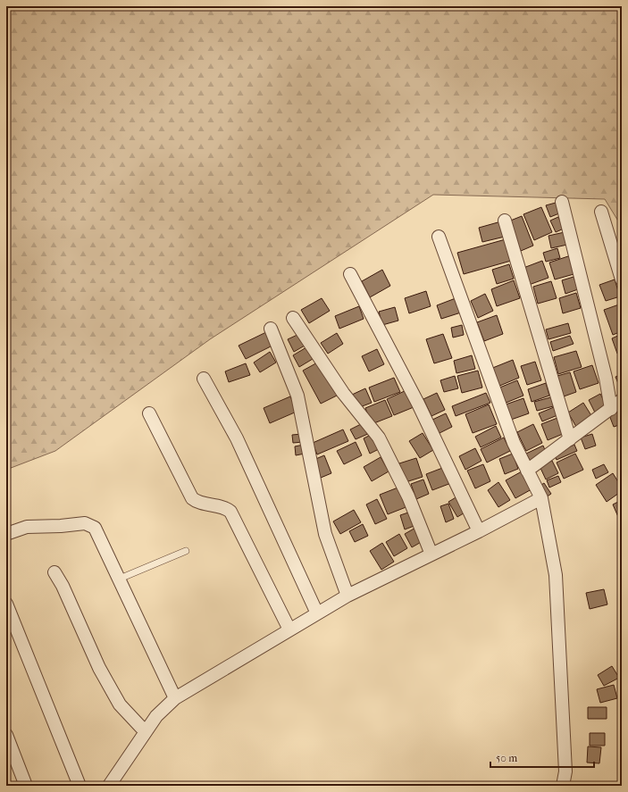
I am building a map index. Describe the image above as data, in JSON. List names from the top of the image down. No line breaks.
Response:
{"scale_bar":"50 m"}
